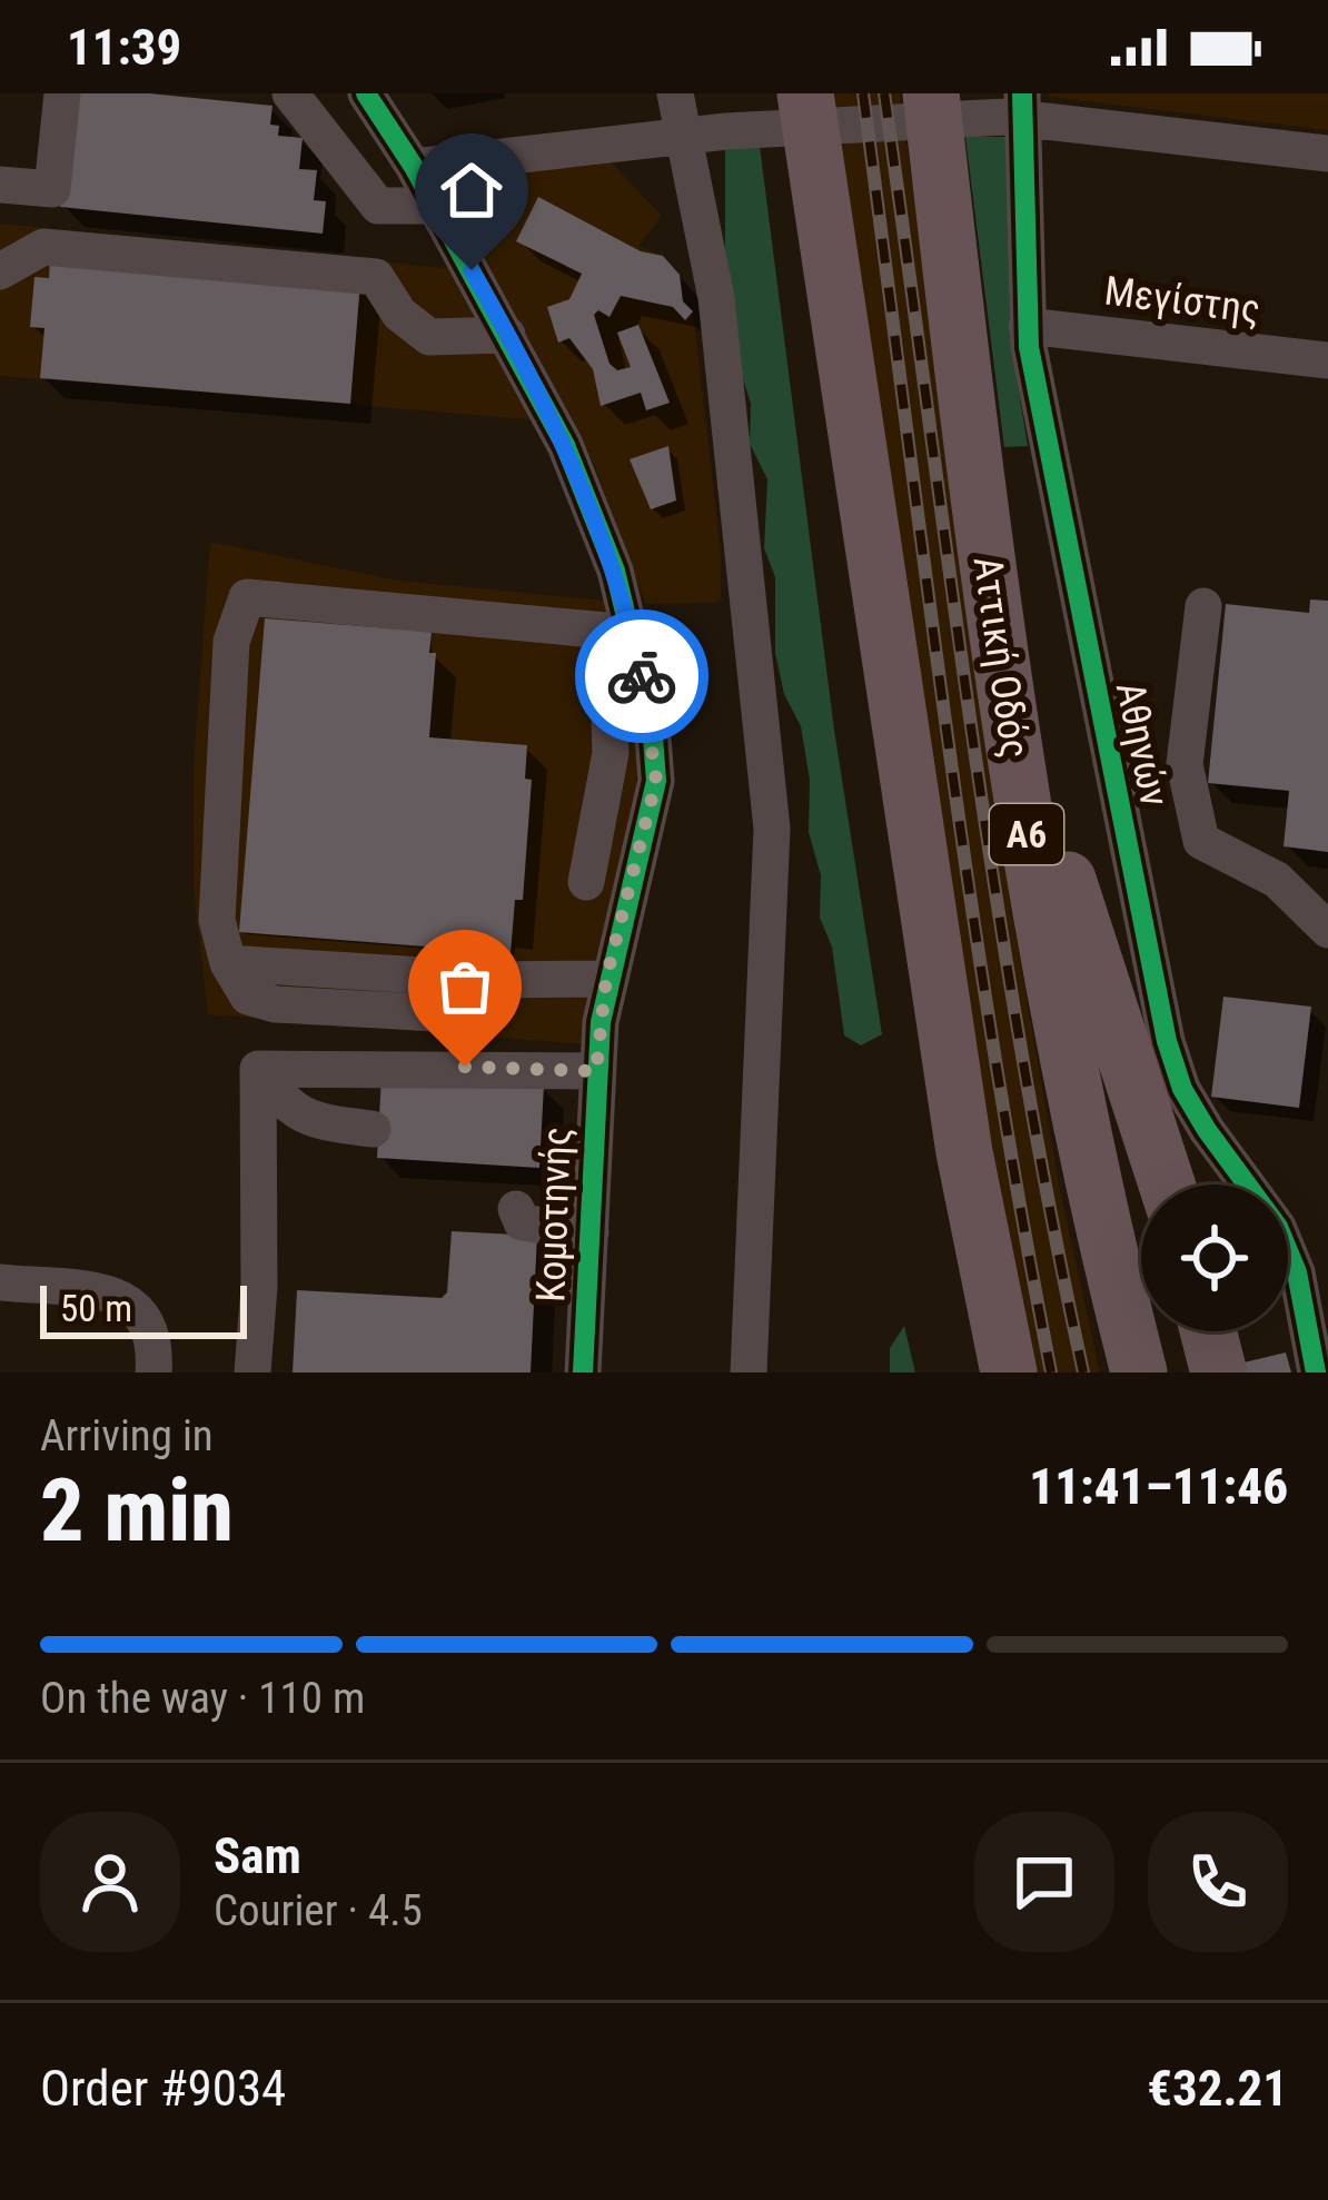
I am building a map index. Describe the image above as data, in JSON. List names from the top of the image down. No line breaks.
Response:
{"streets":{"highway":["Αττική Οδός","Α6"],"street":["Μεγίστης","Αθηνών","Κομοτηνής"]},"crossings":[["Μεγίστης","Αθηνών"]],"scale_bar":"50 m","page":{"status":"11:39","scale":"50 m","heading":["2 min","Arriving in","11:41–11:46"],"panel":["Sam","Courier · 4.5","Order #9034","€32.21"],"bar":"On the way · 110 m"}}
